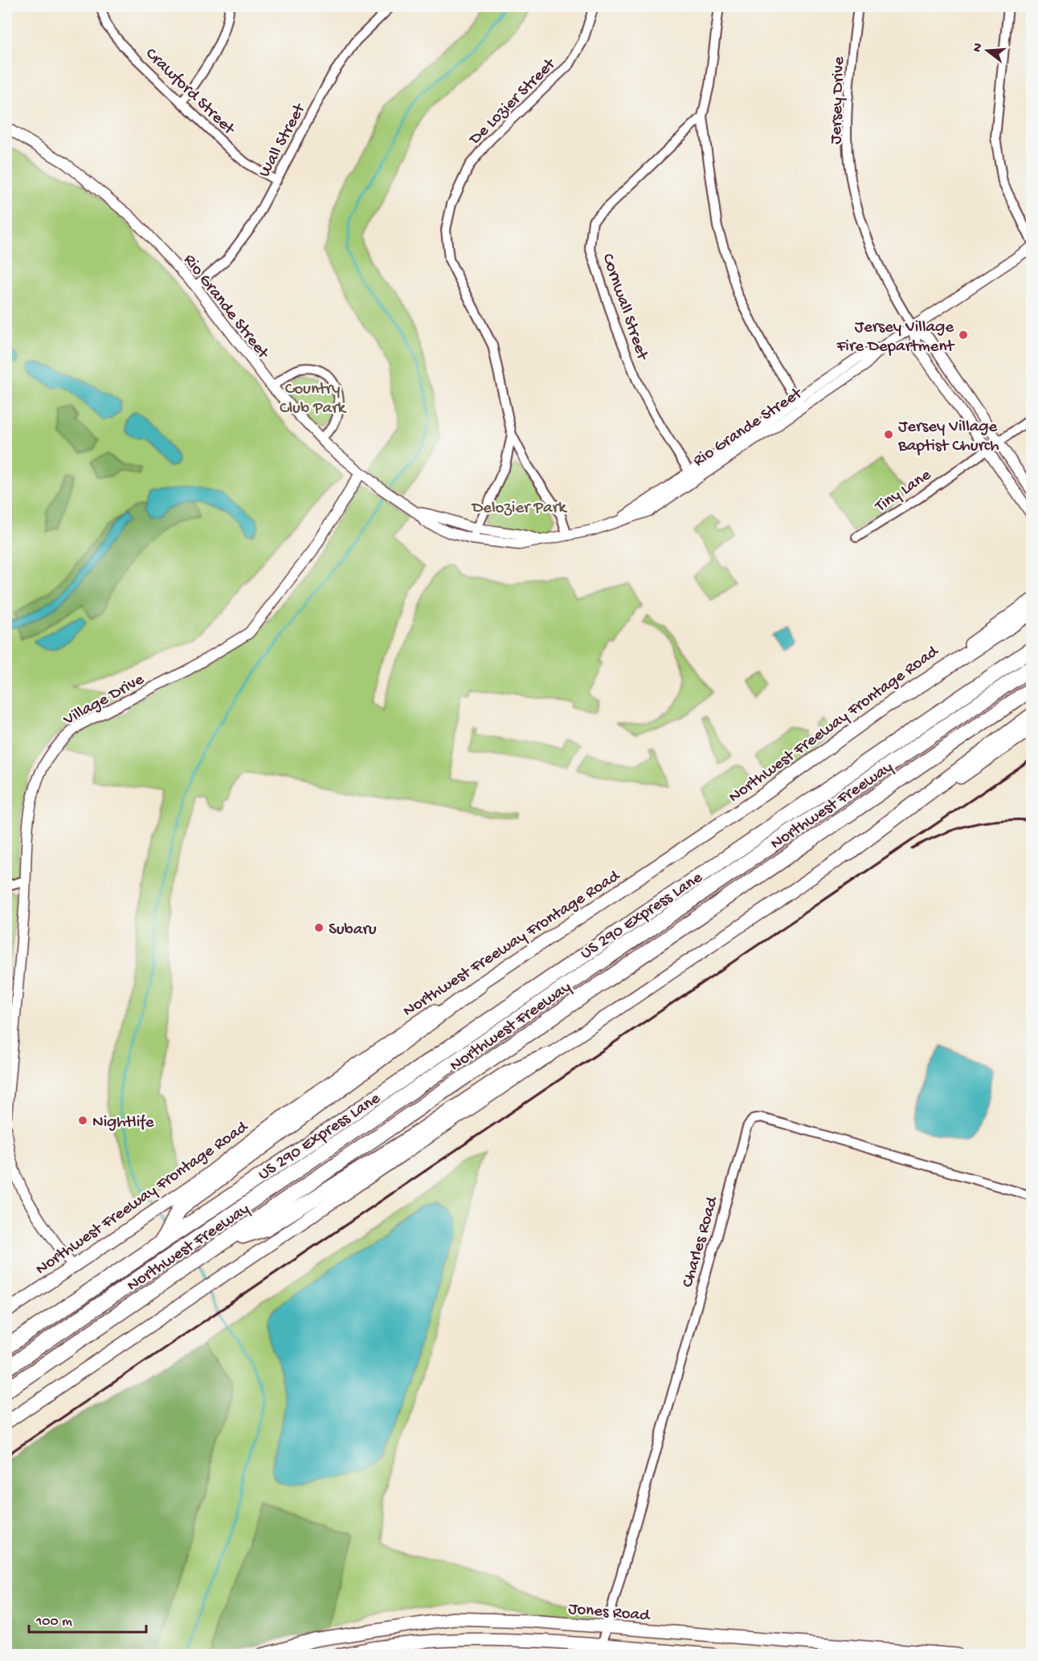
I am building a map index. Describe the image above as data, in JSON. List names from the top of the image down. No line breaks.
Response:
{"streets":{"highway":["Northwest Freeway","US 290 Express Lane"],"main road":["Northwest Freeway Frontage Road","Jones Road"],"street":["Crawford Street","De Lozier Street","Jersey Drive","Wall Street","Rio Grande Street","Cornwall Street","Tiny Lane","Village Drive","Charles Road"]},"crossings":[["Crawford Street","Wall Street"],["De Lozier Street","Rio Grande Street"],["Jersey Drive","Rio Grande Street"],["Jersey Drive","Tiny Lane"],["Wall Street","Rio Grande Street"],["Rio Grande Street","Cornwall Street"],["Rio Grande Street","Village Drive"],["Charles Road","Jones Road"]],"parks":["Country Club Park","Delozier Park"],"places":["Jersey Village Fire Department","Jersey Village Baptist Church","Subaru","Nightlife"],"scale_bar":"100 m","north":"left"}
